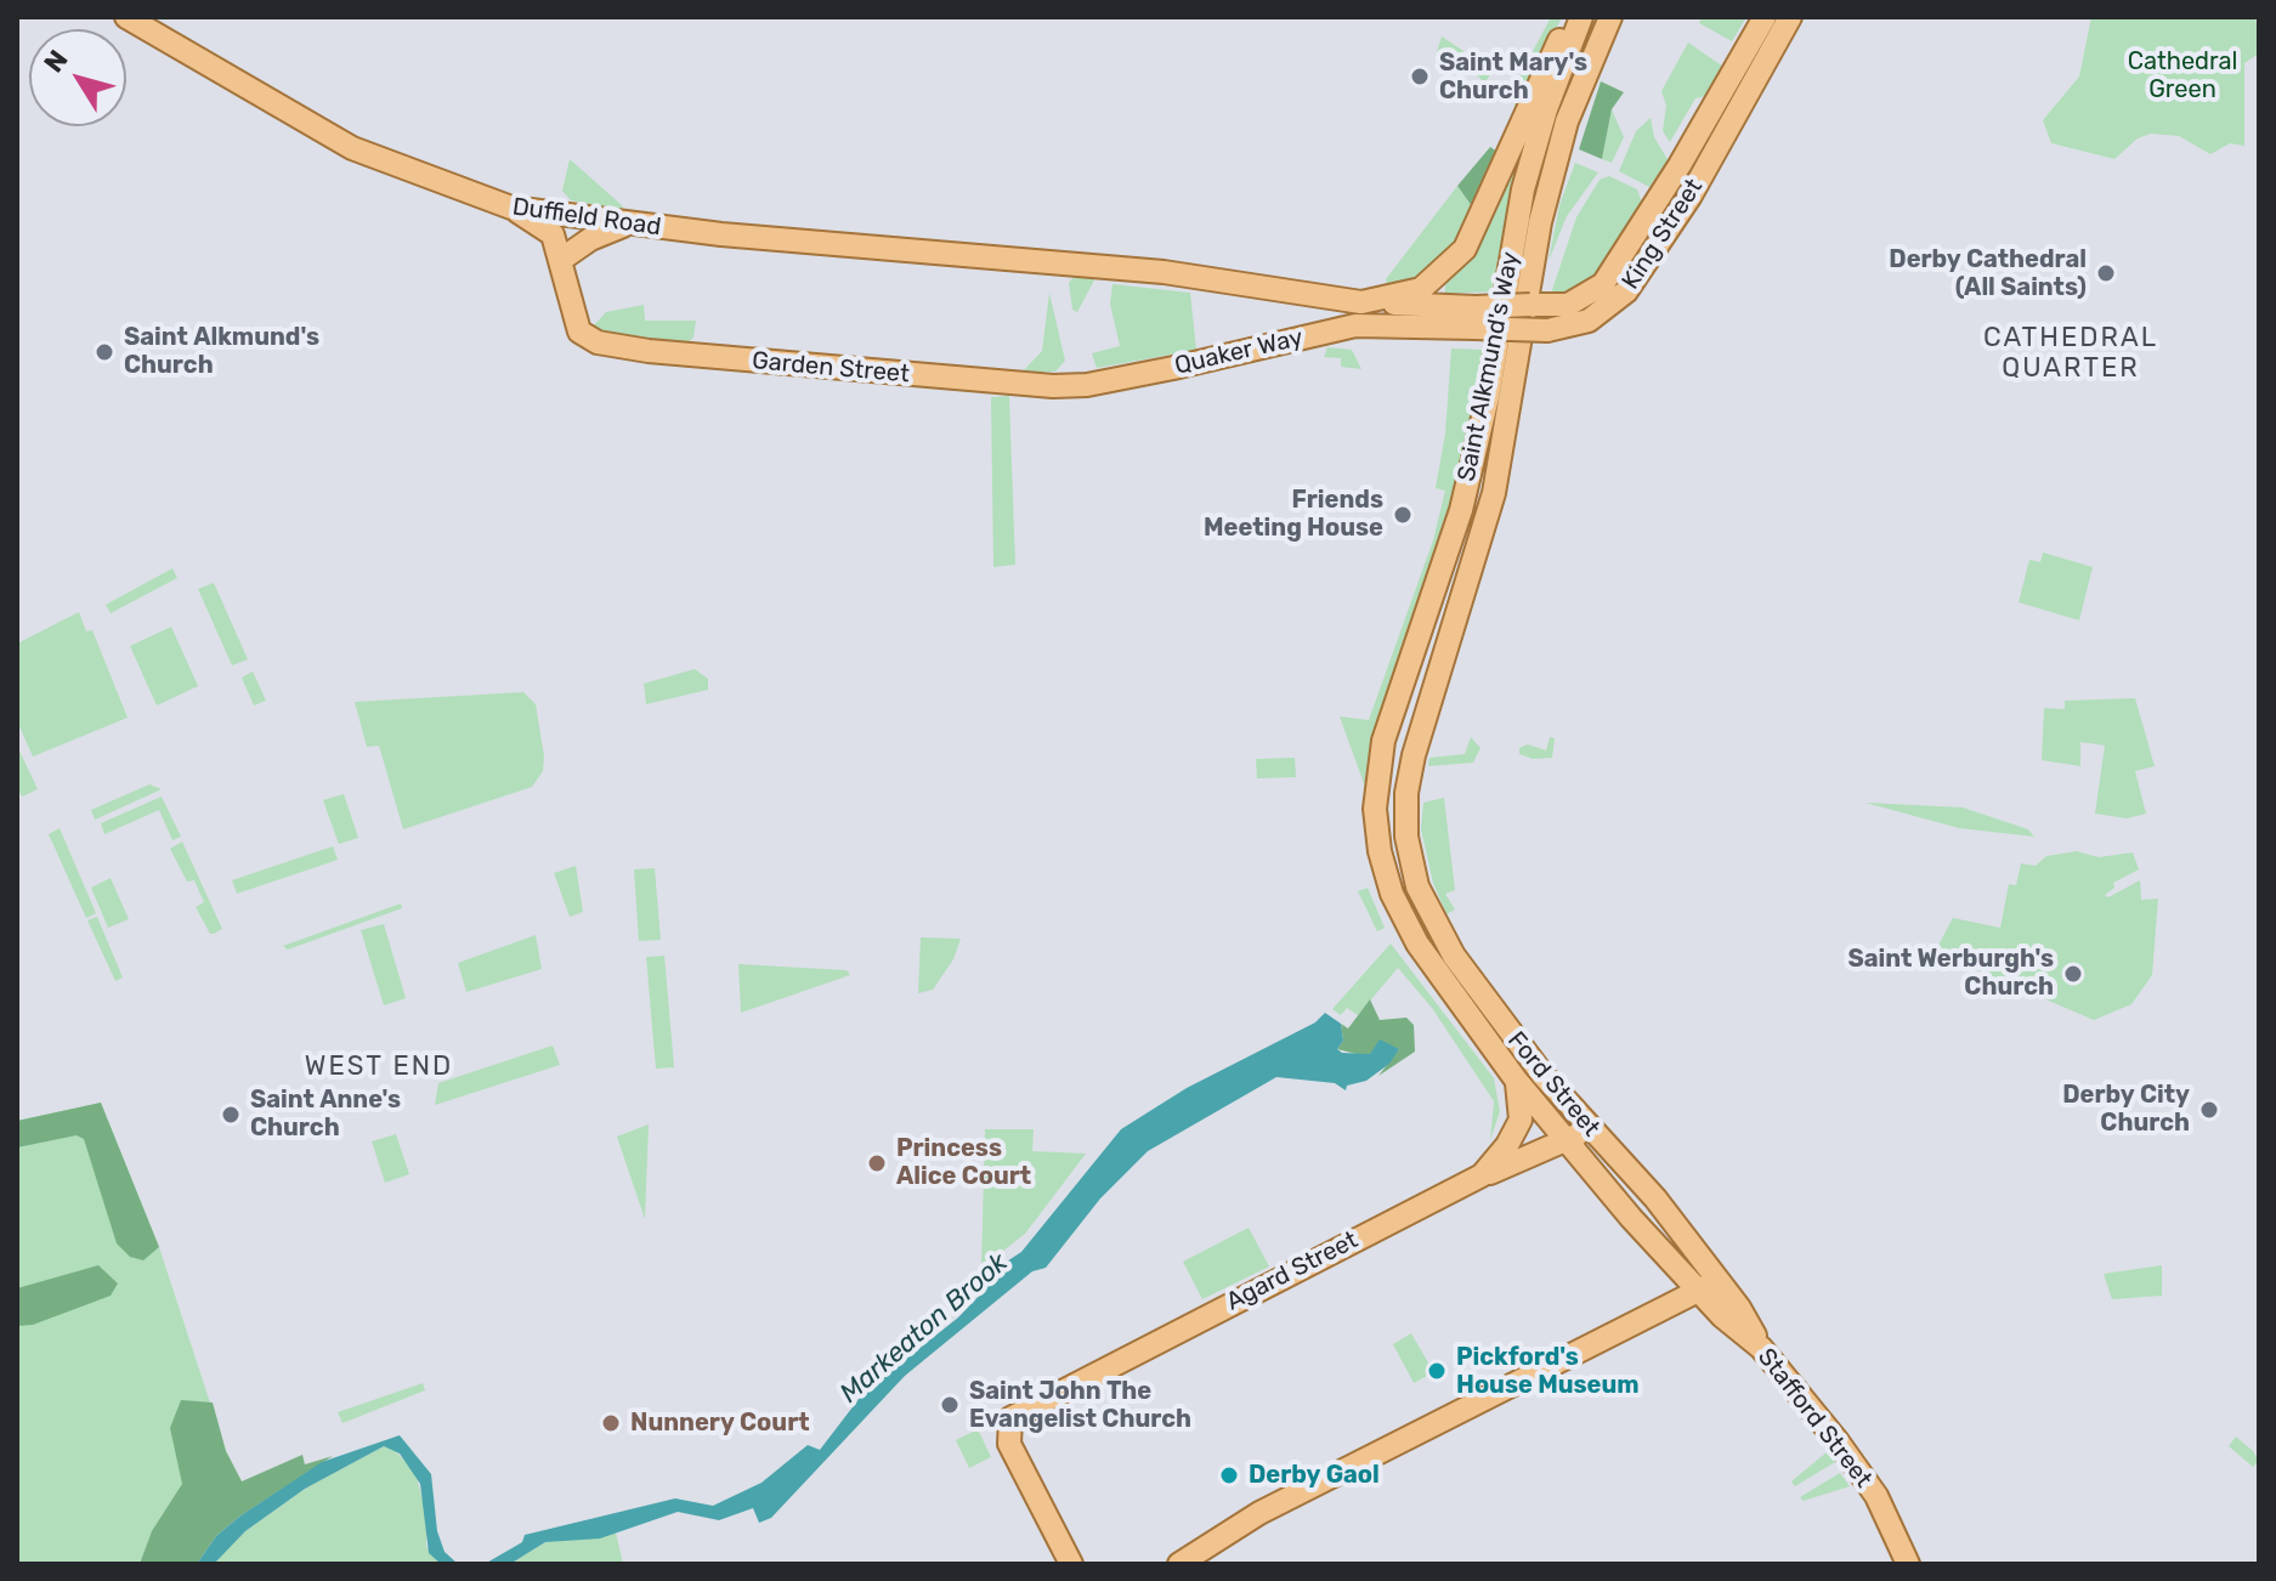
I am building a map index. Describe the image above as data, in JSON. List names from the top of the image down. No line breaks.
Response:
{"streets":{"main road":["Duffield Road","King Street","Quaker Way","Saint Alkmund's Way","Garden Street","Ford Street","Agard Street","Stafford Street"]},"crossings":[["Duffield Road","Saint Alkmund's Way"],["King Street","Quaker Way"],["Quaker Way","Garden Street"],["Saint Alkmund's Way","Ford Street"],["Ford Street","Agard Street"],["Ford Street","Stafford Street"]],"districts":["CATHEDRAL QUARTER","WEST END"],"water":["Markeaton Brook"],"parks":["Cathedral Green"],"places":["Saint Mary's Church","Derby Cathedral (All Saints)","Saint Alkmund's Church","Friends Meeting House","Saint Werburgh's Church","Derby City Church","Saint Anne's Church","Princess Alice Court","Pickford's House Museum","Saint John The Evangelist Church","Nunnery Court","Derby Gaol"],"north":"top left"}
